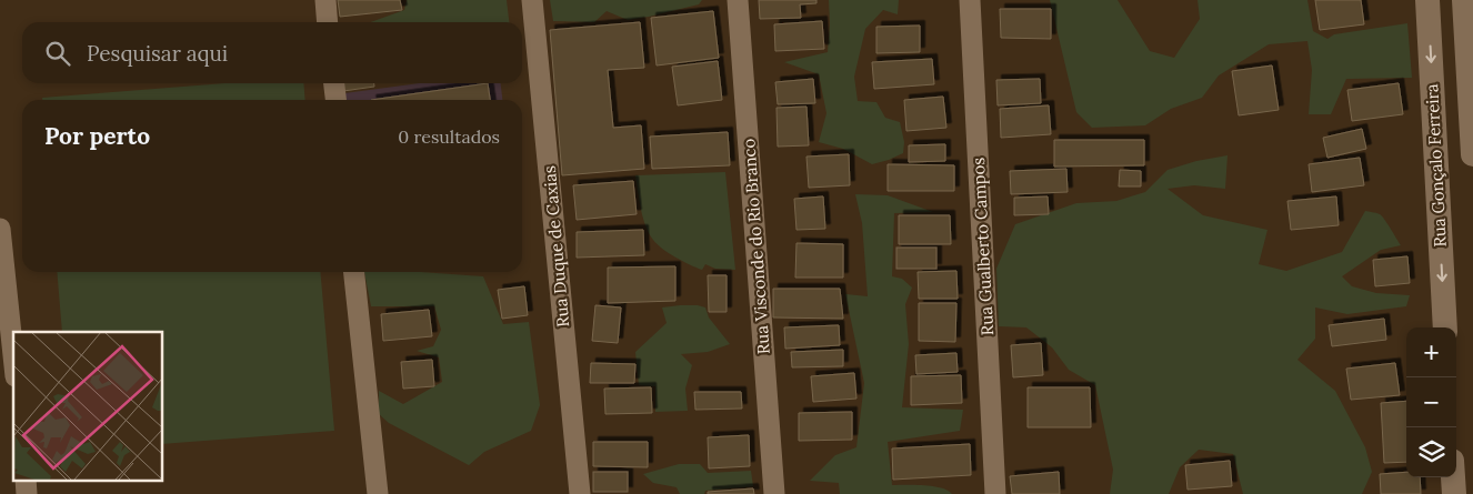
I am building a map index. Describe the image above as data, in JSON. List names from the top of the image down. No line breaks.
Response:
{"streets":{"street":["Rua Gonçalo Ferreira","Rua Duque de Caxias","Rua Visconde do Rio Branco","Rua Gualberto Campos"]},"page":{"search":"Pesquisar aqui","heading":["Por perto","0 resultados"],"map_buttons":["+","−"]}}
